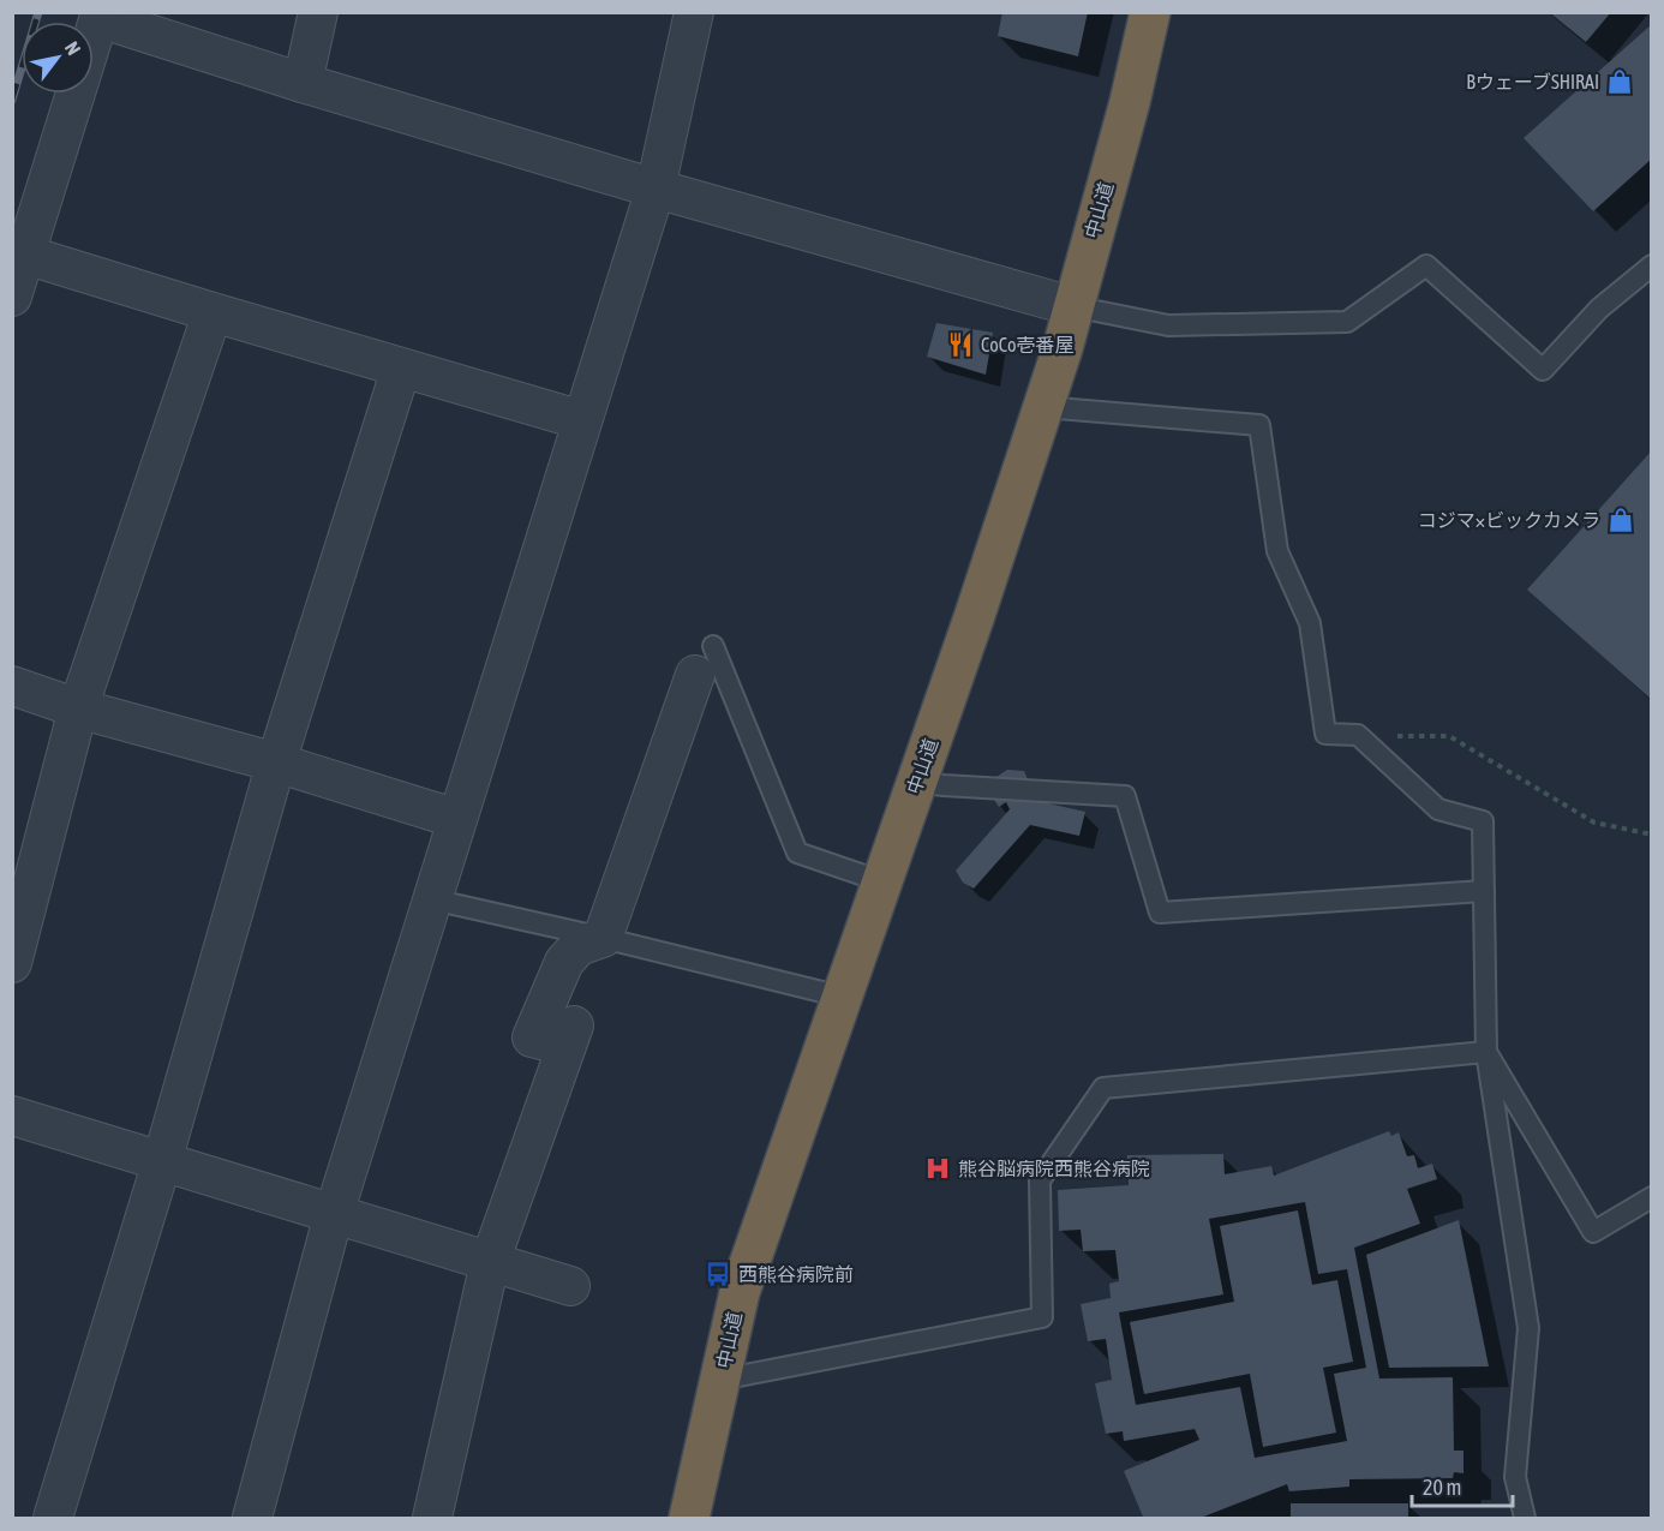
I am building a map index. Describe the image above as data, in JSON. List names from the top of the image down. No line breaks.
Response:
{"streets":{"highway":["中山道"]},"places":{"shop":["BウェーブSHIRAI","コジマ×ビックカメラ"],"restaurant":["CoCo壱番屋"],"hospital":["熊谷脳病院西熊谷病院"],"bus stop":["西熊谷病院前"]},"scale_bar":"20 m","north":"top right"}
